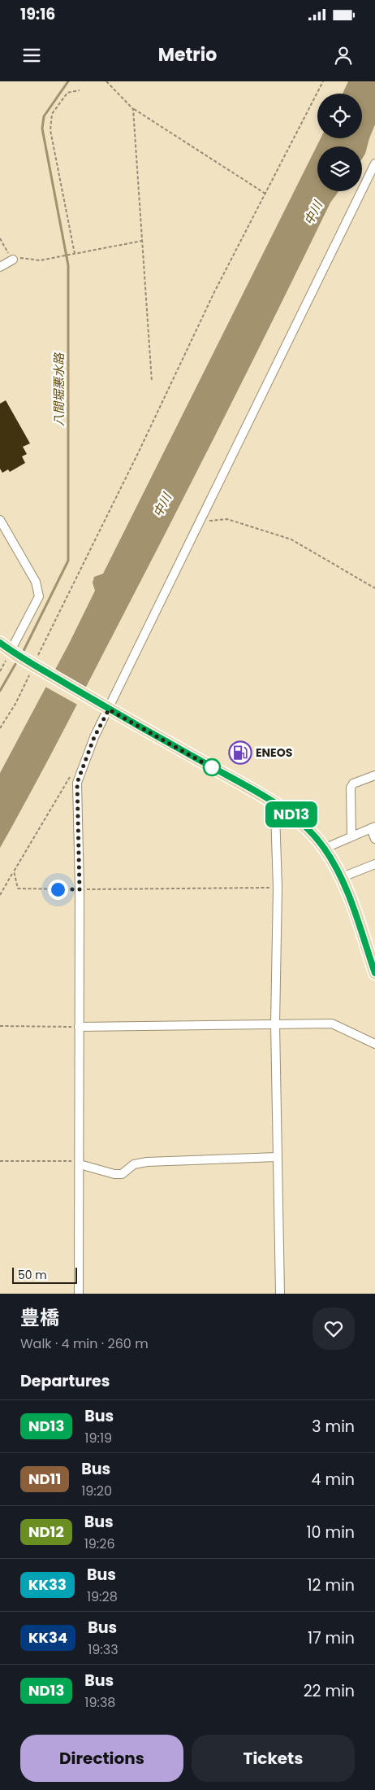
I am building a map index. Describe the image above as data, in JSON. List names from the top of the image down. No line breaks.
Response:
{"water":["中川","八間堀悪水路"],"places":{"fuel station":["ENEOS"]},"lines":["bus line ND13"],"scale_bar":"50 m","page":{"status":"19:16","header":"Metrio","on_map":"ND13","scale":"50 m","heading":[["豊橋","Walk · 4 min · 260 m"],"Departures"],"list":[{"mark":"ND13","name":"Bus","note":"19:19","value":"3 min"},{"mark":"ND11","name":"Bus","note":"19:20","value":"4 min"},{"mark":"ND12","name":"Bus","note":"19:26","value":"10 min"},{"mark":"KK33","name":"Bus","note":"19:28","value":"12 min"},{"mark":"KK34","name":"Bus","note":"19:33","value":"17 min"},{"mark":"ND13","name":"Bus","note":"19:38","value":"22 min"}],"buttons":["Directions","Tickets"]}}
